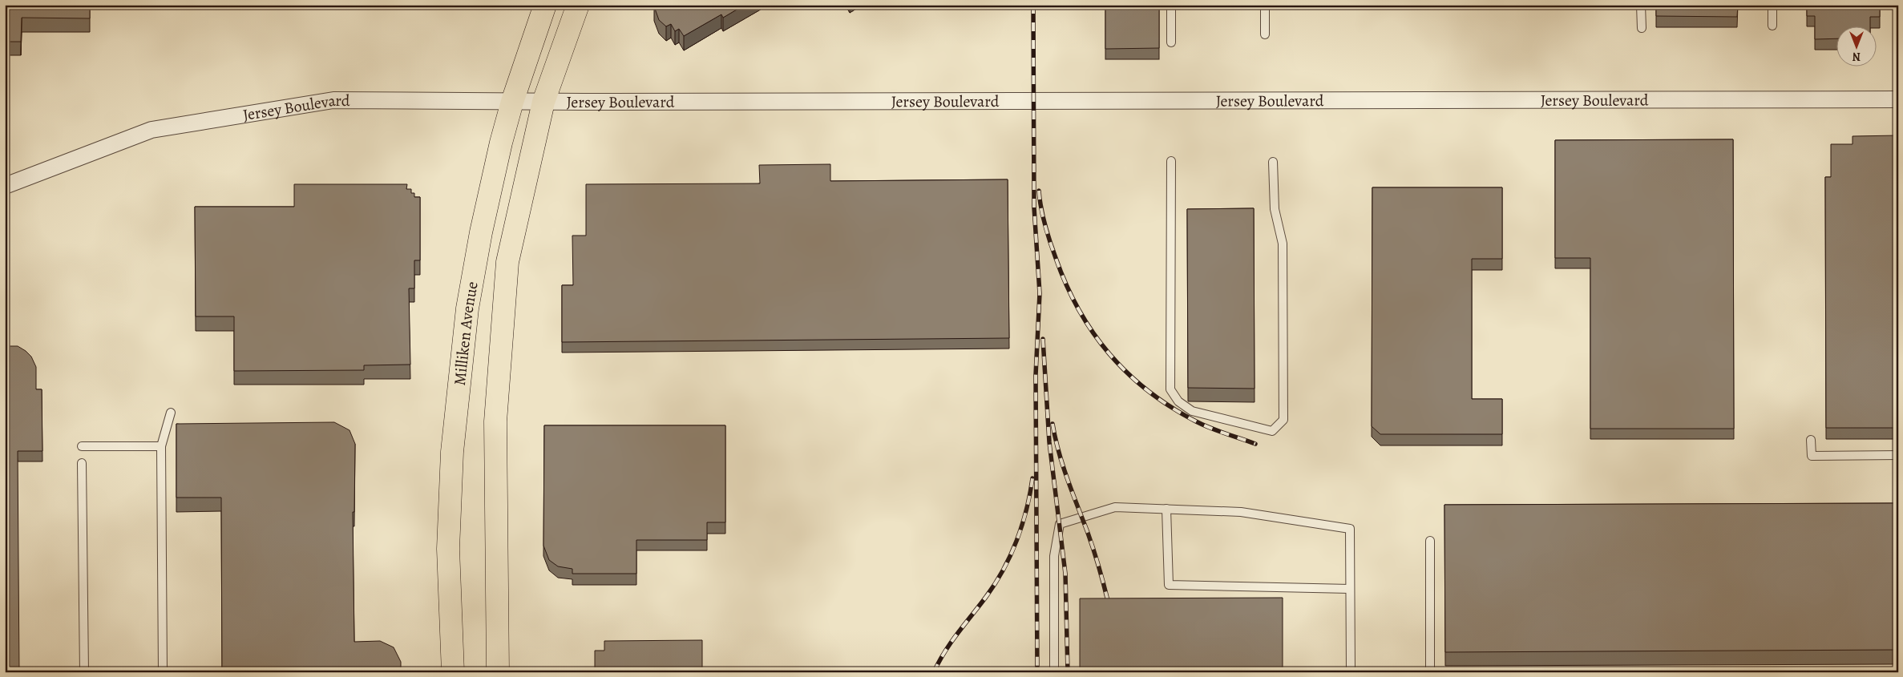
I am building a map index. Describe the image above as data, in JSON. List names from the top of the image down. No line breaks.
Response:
{"streets":{"main road":["Milliken Avenue"],"street":["Jersey Boulevard"]},"crossings":[["Jersey Boulevard","Milliken Avenue"]],"north":"bottom"}
